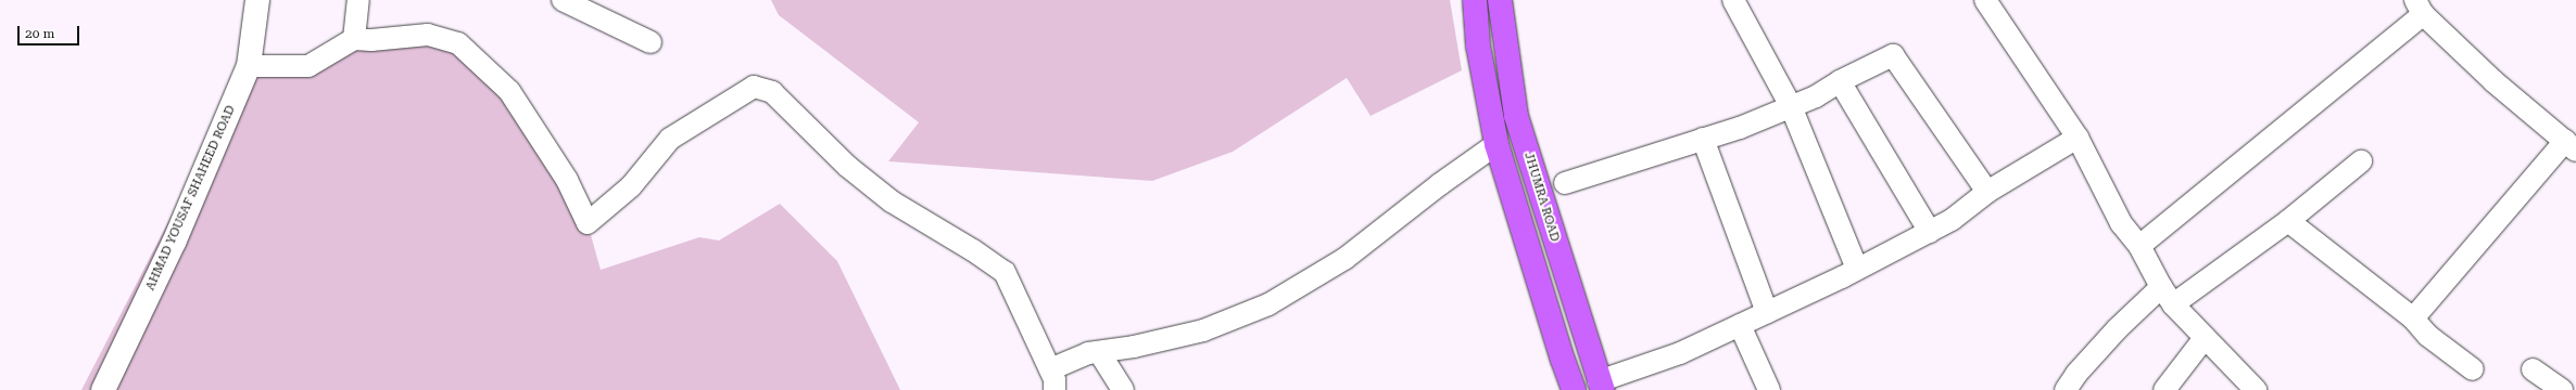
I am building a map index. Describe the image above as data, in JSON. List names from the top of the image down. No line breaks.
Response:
{"streets":{"main road":["JHUMRA ROAD"],"street":["AHMAD YOUSAF SHAHEED ROAD"]},"scale_bar":"20 m"}
